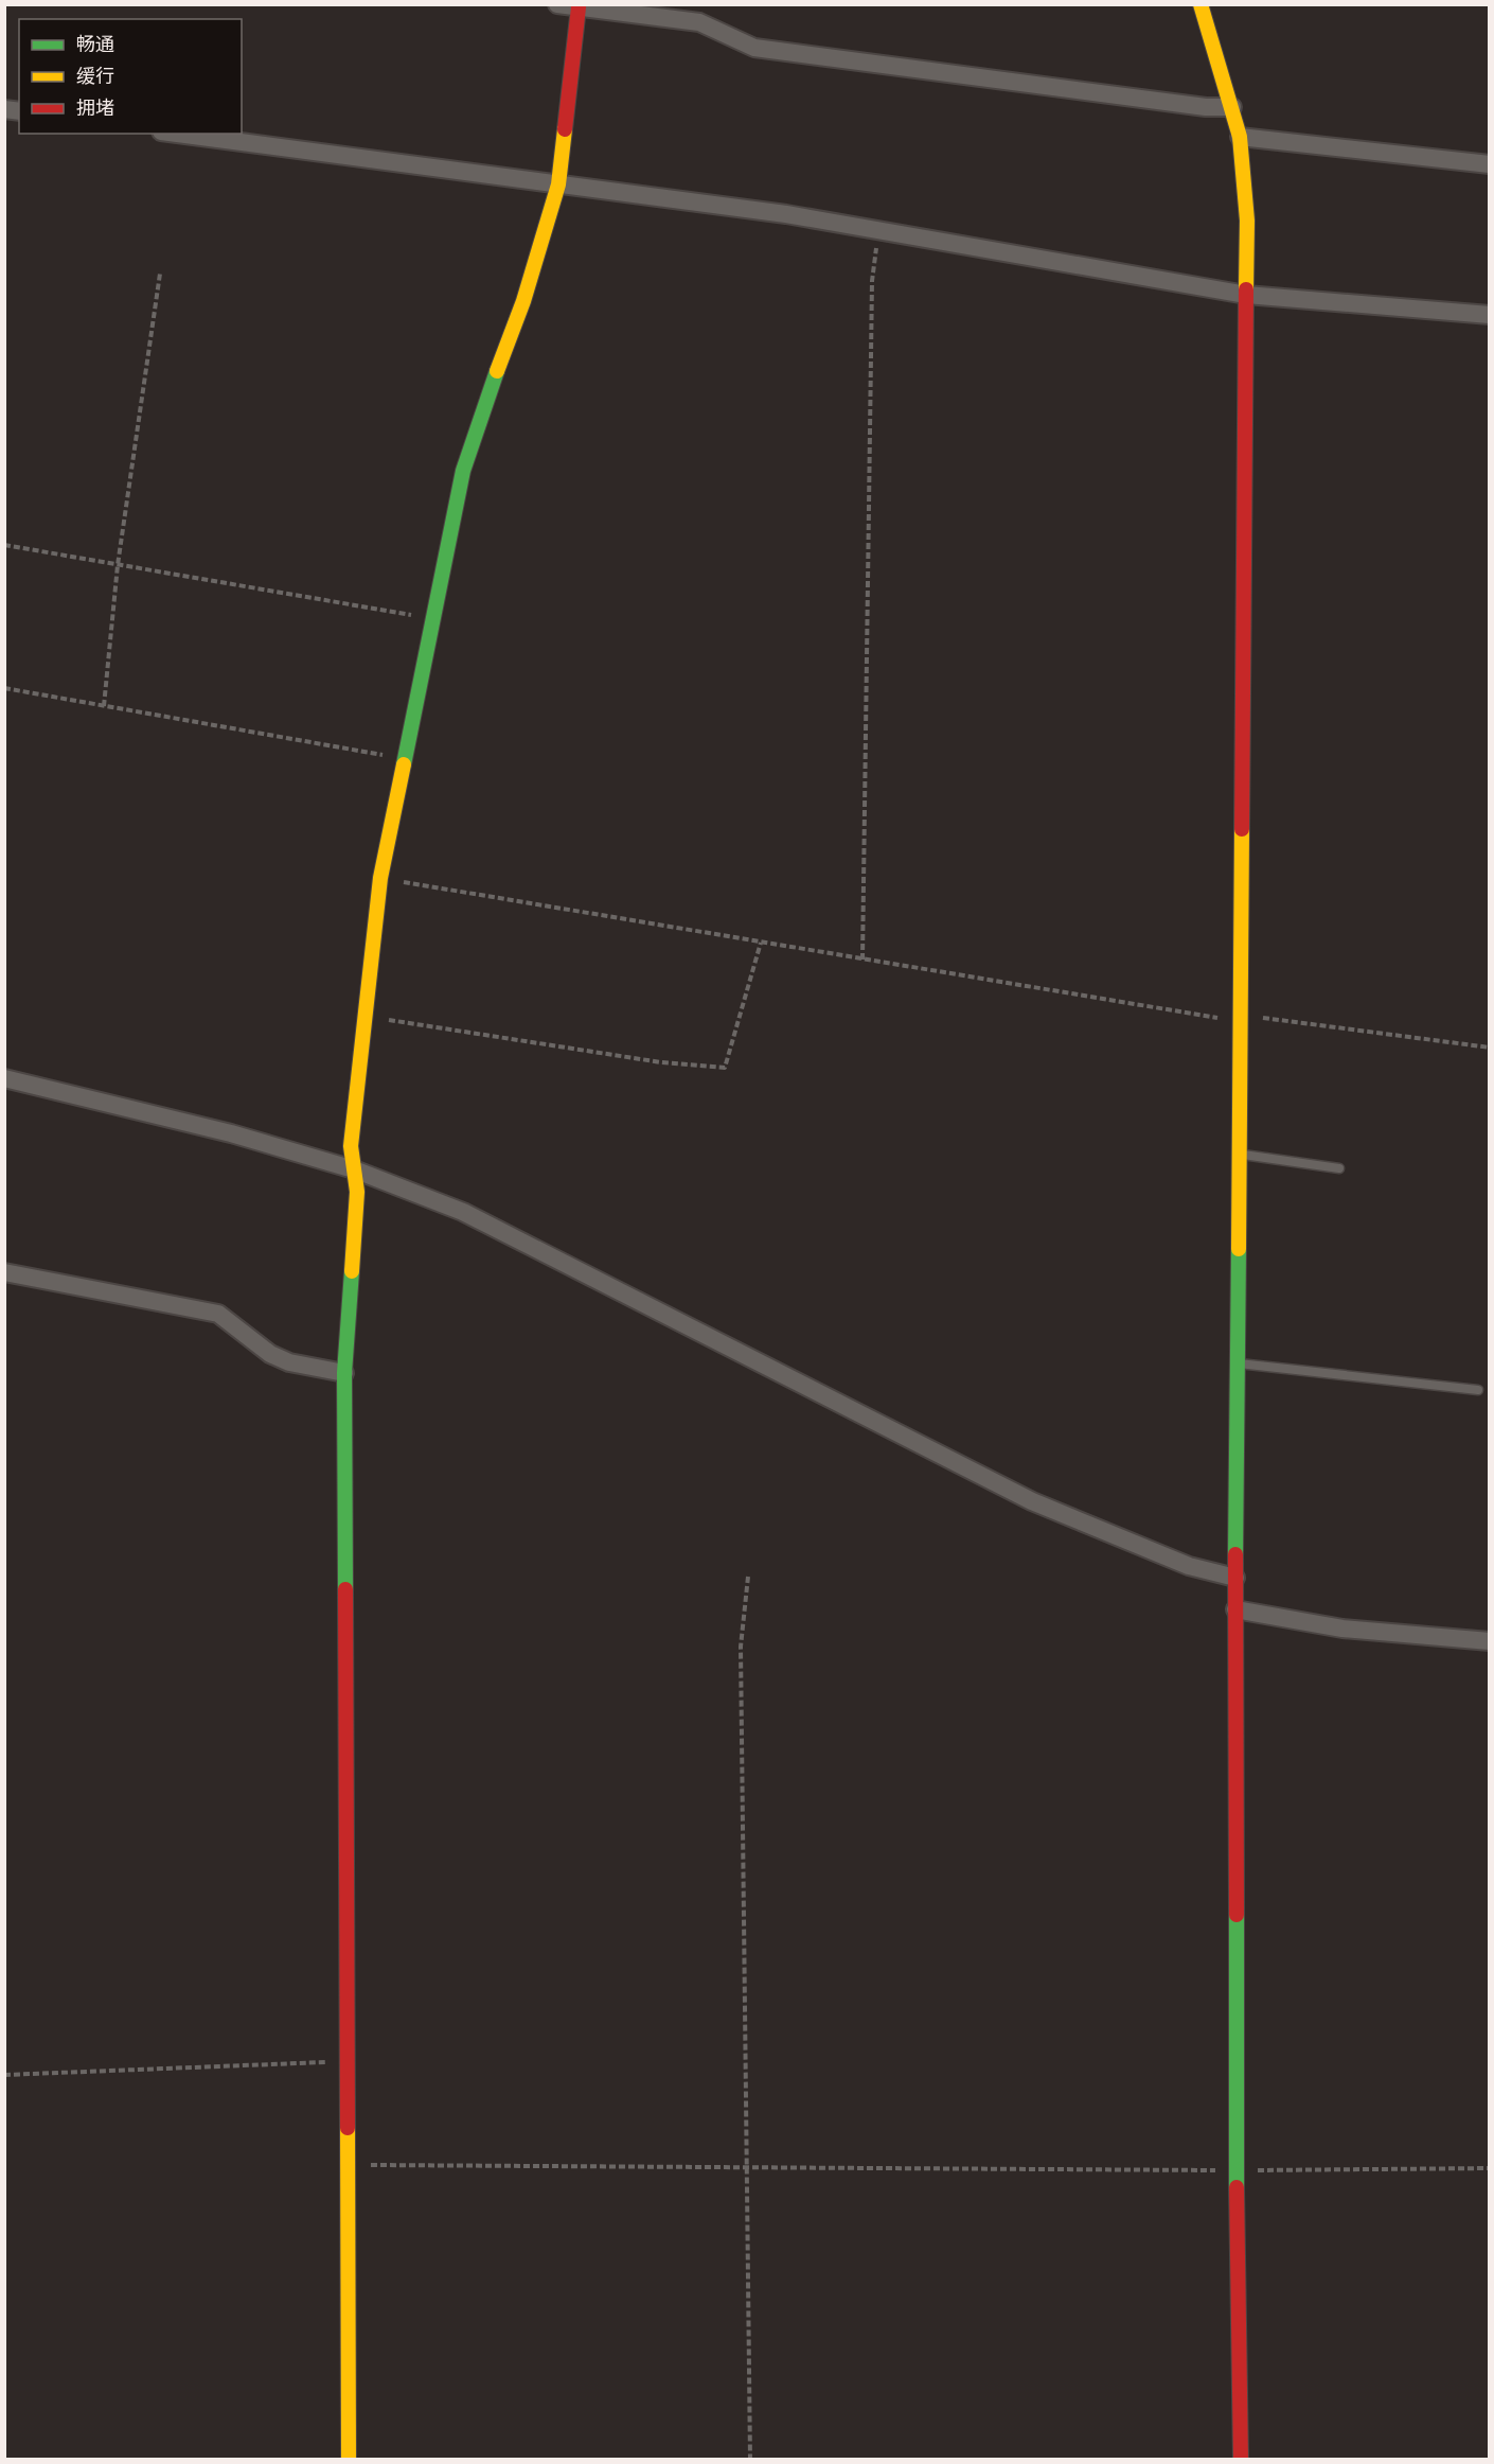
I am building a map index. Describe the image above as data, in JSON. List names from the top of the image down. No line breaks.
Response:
{"legend":["畅通","缓行","拥堵"]}
